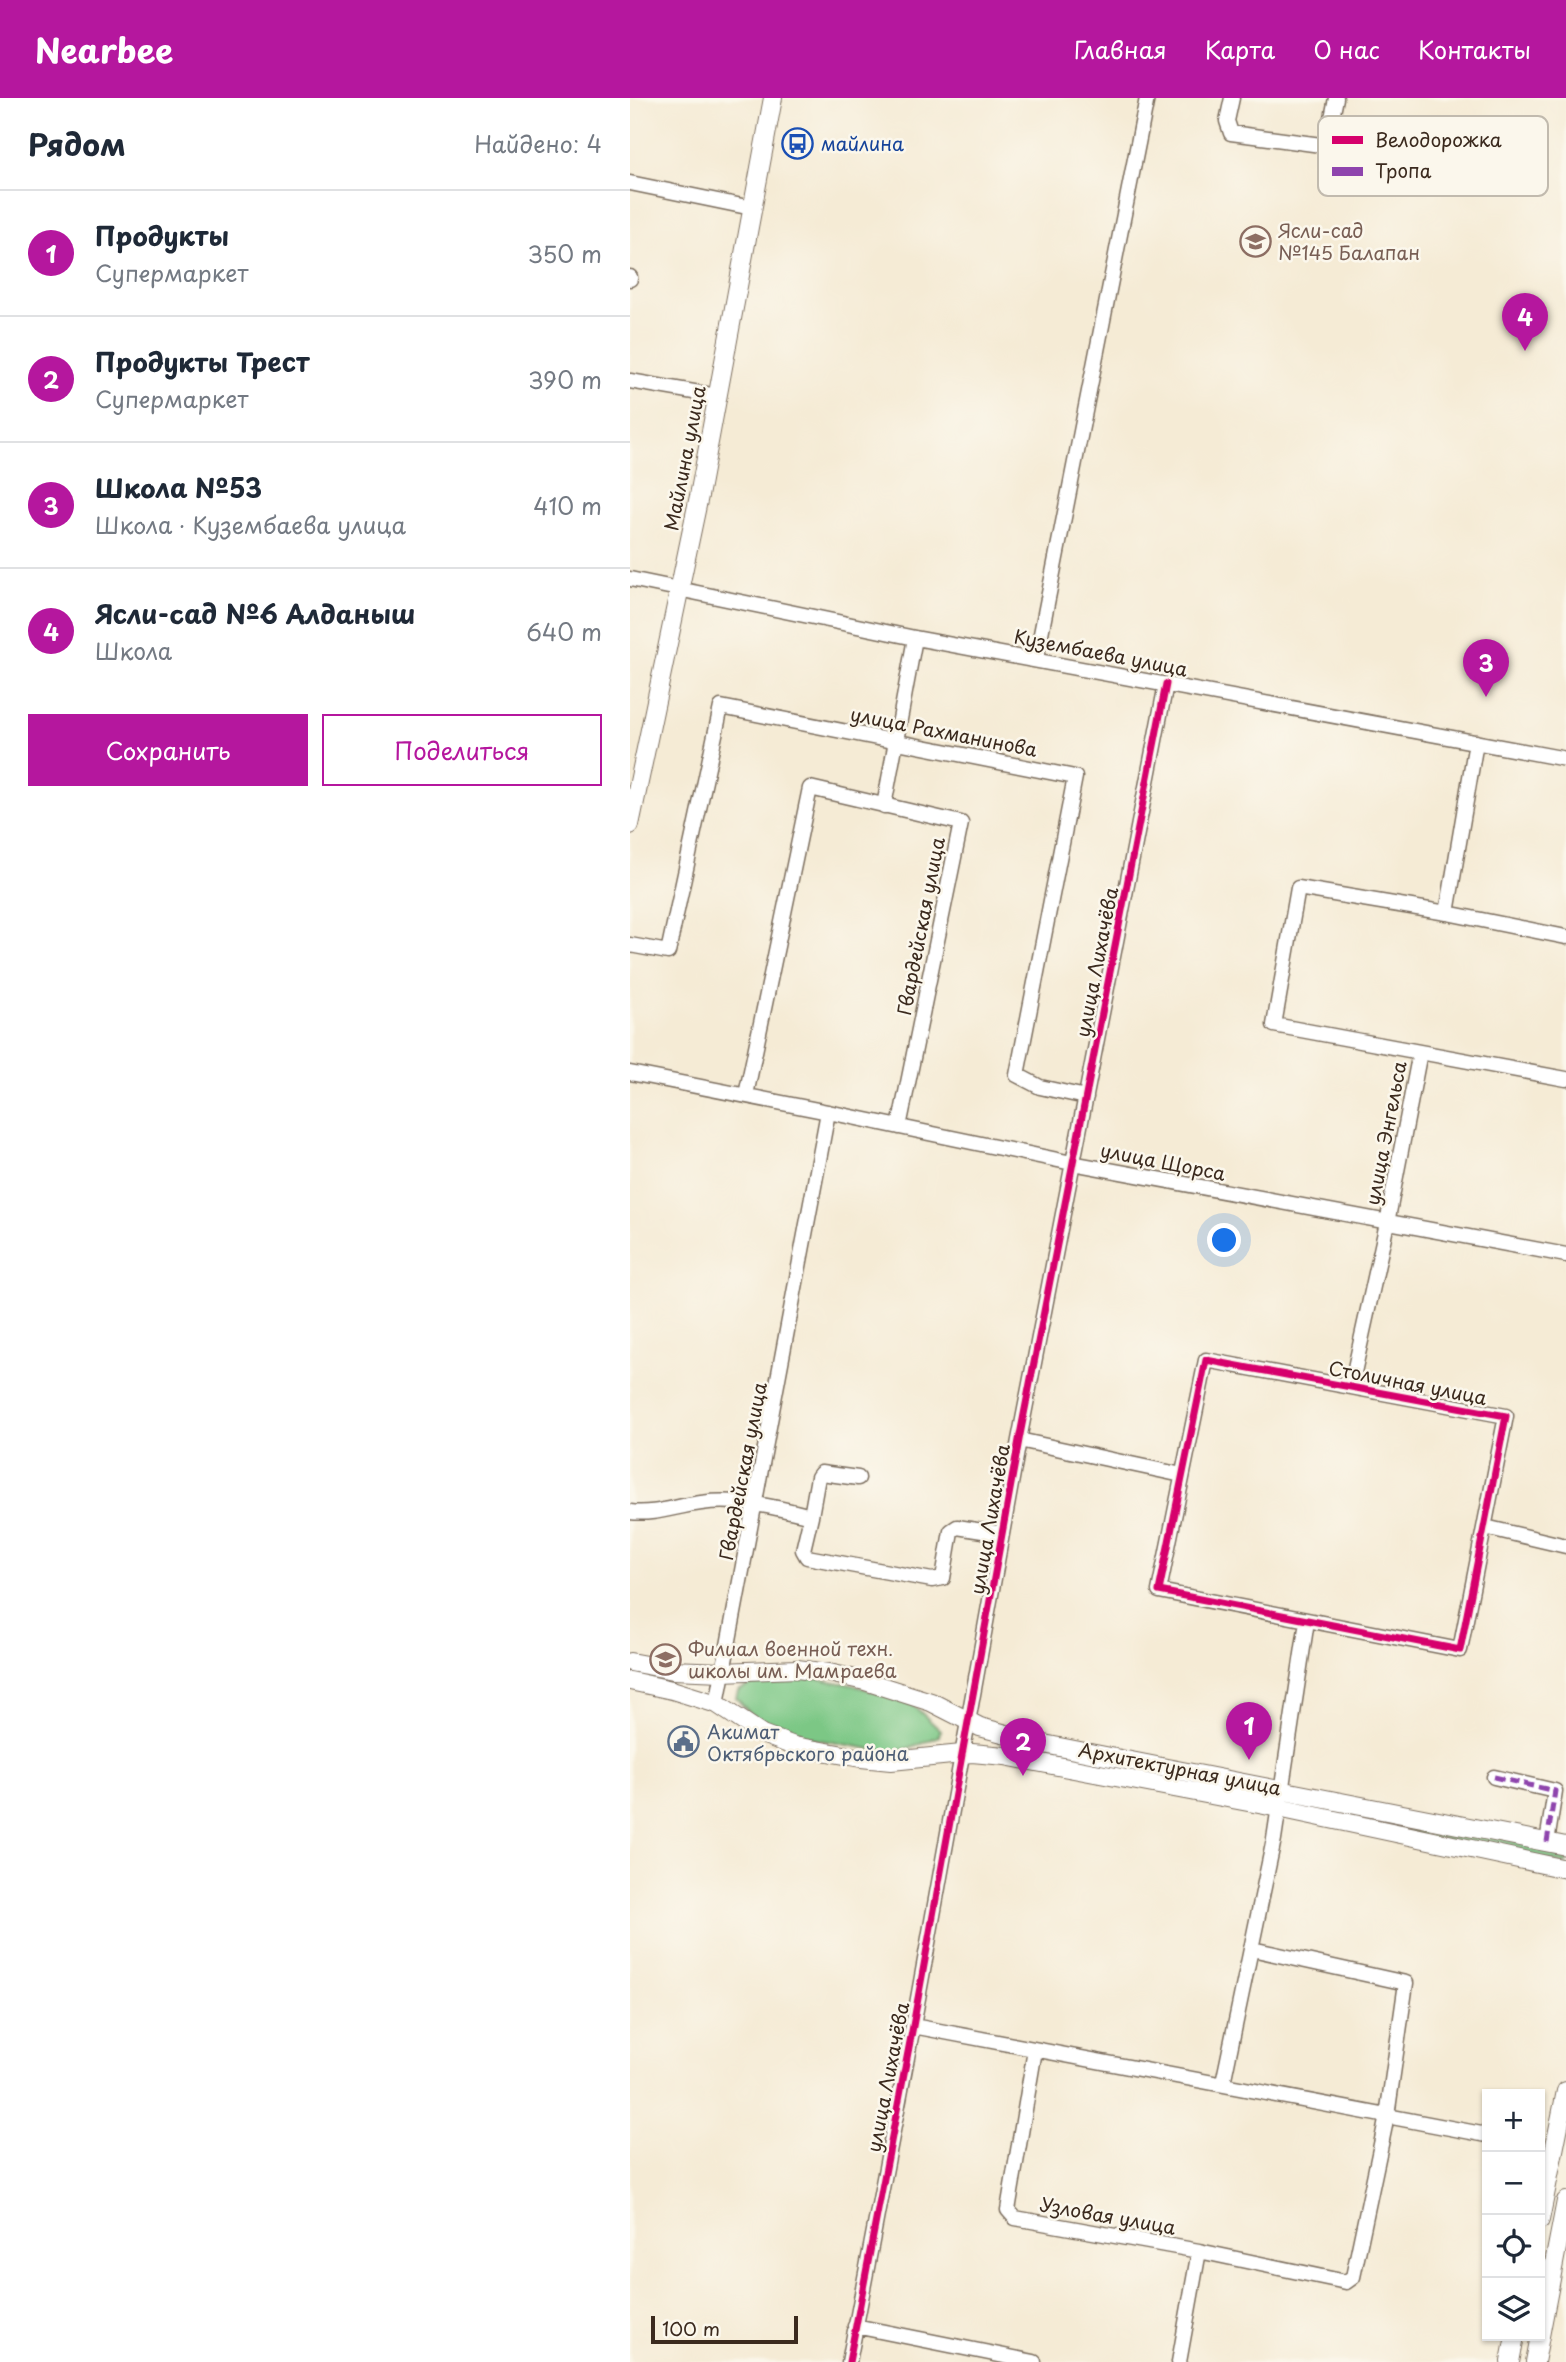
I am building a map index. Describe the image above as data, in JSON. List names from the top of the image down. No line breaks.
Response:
{"streets":{"main road":["Майлина улица","Архитектурная улица"],"street":["Кузембаева улица","улица Рахманинова","Гвардейская улица","улица Лихачёва","улица Энгельса","улица Щорса","Столичная улица","Узловая улица"]},"crossings":[["Майлина улица","Кузембаева улица"],["Кузембаева улица","улица Лихачёва"],["улица Рахманинова","улица Лихачёва"],["Гвардейская улица","улица Щорса"],["Гвардейская улица","Архитектурная улица"],["улица Лихачёва","улица Щорса"],["улица Лихачёва","Архитектурная улица"],["улица Энгельса","улица Щорса"],["улица Энгельса","Столичная улица"],["улица Щорса","Столичная улица"]],"places":{"bus stop":["майлина"],"school or university":["Ясли-сад №145 Балапан","Филиал военной техн. школы им. Мамраева"],"public building":["Акимат Октябрьского района"]},"legend":["Велодорожка","Тропа"],"scale_bar":"100 m","page":{"header":"Nearbee","nav":["Главная","Карта","О нас","Контакты"],"heading":["Рядом","Найдено: 4"],"list":[{"mark":"1","name":"Продукты","note":"Супермаркет","value":"350 m"},{"mark":"2","name":"Продукты Трест","note":"Супермаркет","value":"390 m"},{"mark":"3","name":"Школа №53","note":"Школа · Кузембаева улица","value":"410 m"},{"mark":"4","name":"Ясли-сад №6 Алданыш","note":"Школа","value":"640 m"}],"pins":["4","3","1","2"],"buttons":["Сохранить","Поделиться"],"map_buttons":["+","−"],"scale":"100 m"}}
